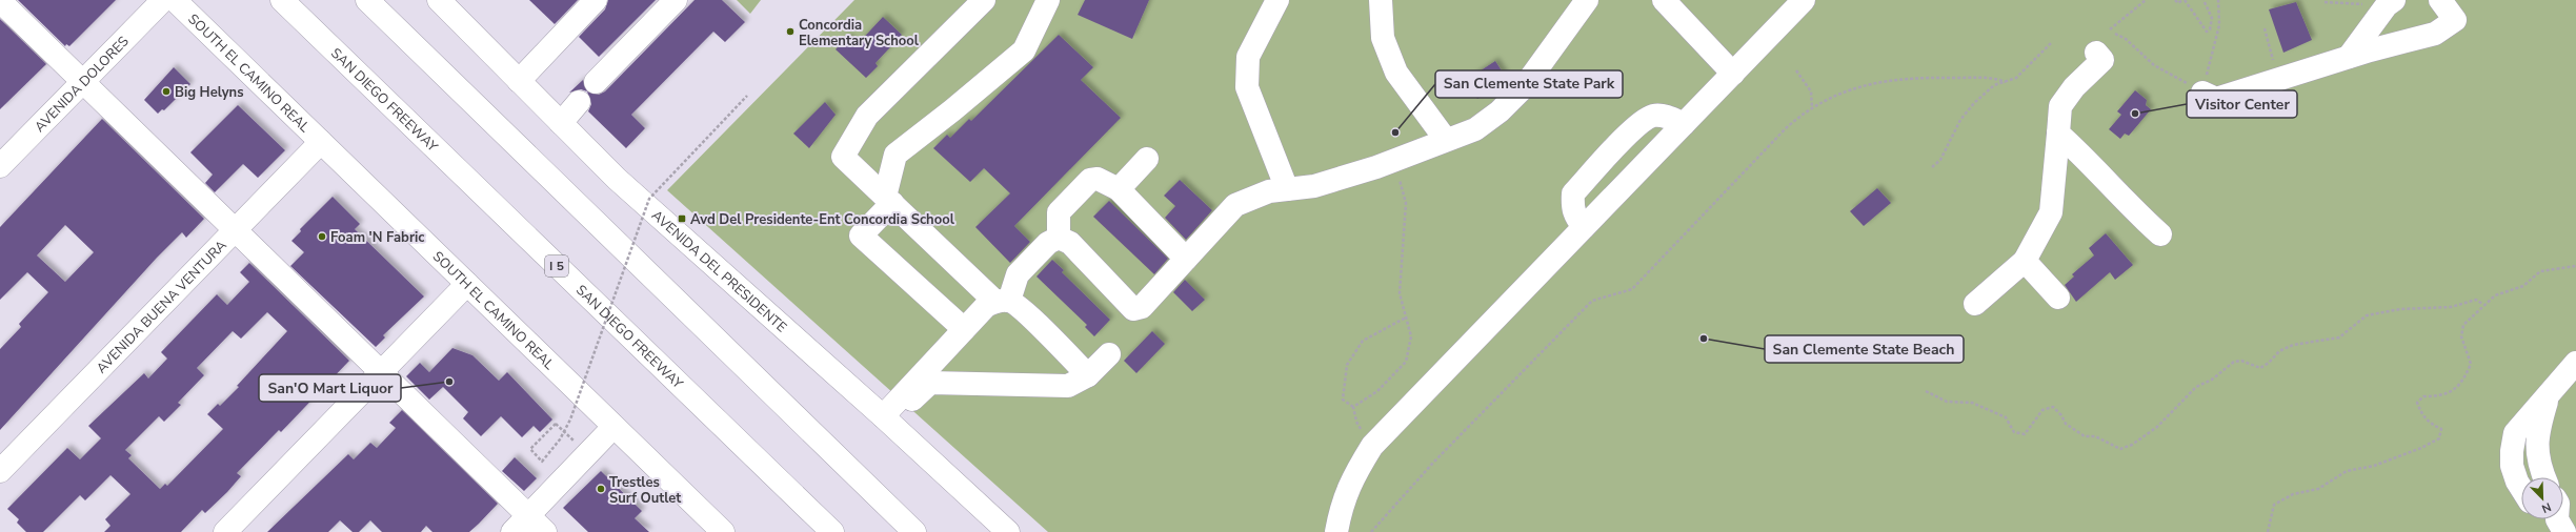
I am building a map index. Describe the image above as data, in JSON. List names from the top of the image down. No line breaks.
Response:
{"streets":{"main road":["SOUTH EL CAMINO REAL","AVENIDA DOLORES","SAN DIEGO FREEWAY","I 5","AVENIDA DEL PRESIDENTE","AVENIDA BUENA VENTURA"]},"crossings":[["SOUTH EL CAMINO REAL","AVENIDA BUENA VENTURA"]],"places":{"other":["Concordia Elementary School","Big Helyns","Visitor Center","San Clemente State Park","Foam 'N Fabric","San Clemente State Beach","San'O Mart Liquor","Trestles Surf Outlet"],"transit":["Avd Del Presidente-Ent Concordia School"]},"north":"bottom right"}
